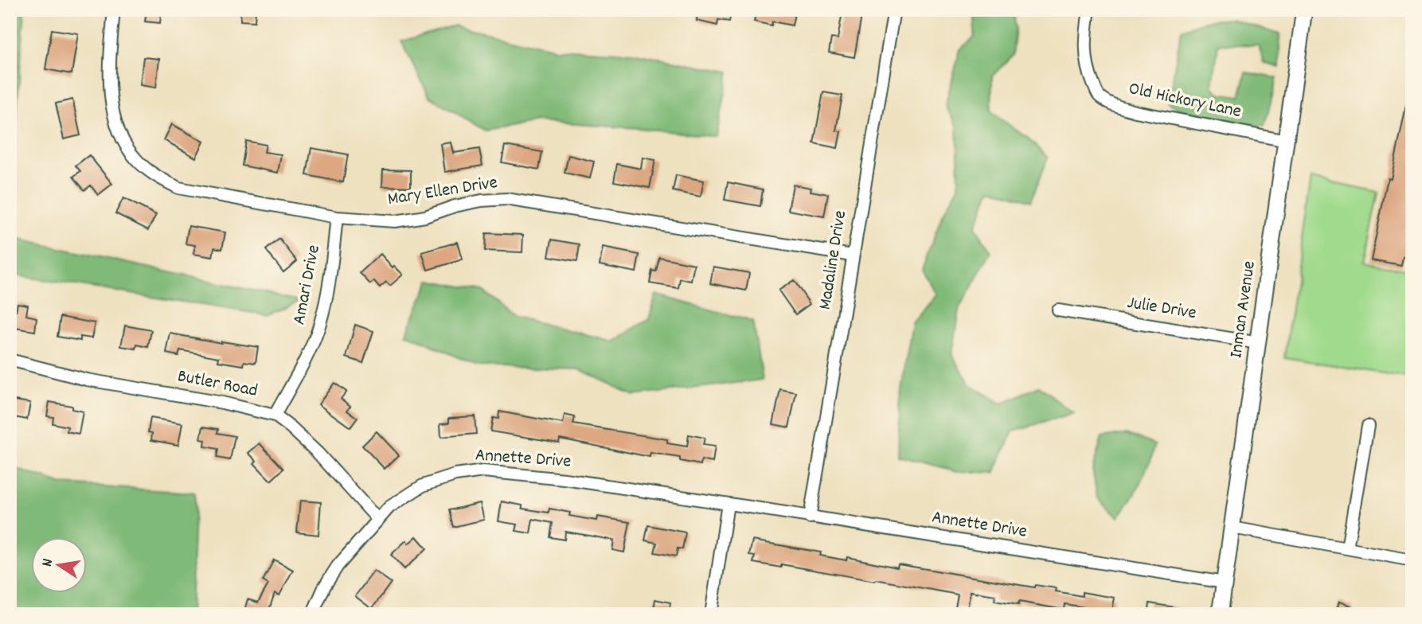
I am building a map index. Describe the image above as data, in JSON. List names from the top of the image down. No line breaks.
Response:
{"streets":{"main road":["Inman Avenue"],"street":["Old Hickory Lane","Mary Ellen Drive","Madaline Drive","Amari Drive","Julie Drive","Butler Road","Annette Drive"]},"crossings":[["Old Hickory Lane","Inman Avenue"],["Mary Ellen Drive","Madaline Drive"],["Mary Ellen Drive","Amari Drive"],["Madaline Drive","Annette Drive"],["Amari Drive","Butler Road"],["Julie Drive","Inman Avenue"],["Inman Avenue","Annette Drive"],["Butler Road","Annette Drive"]],"north":"left"}
